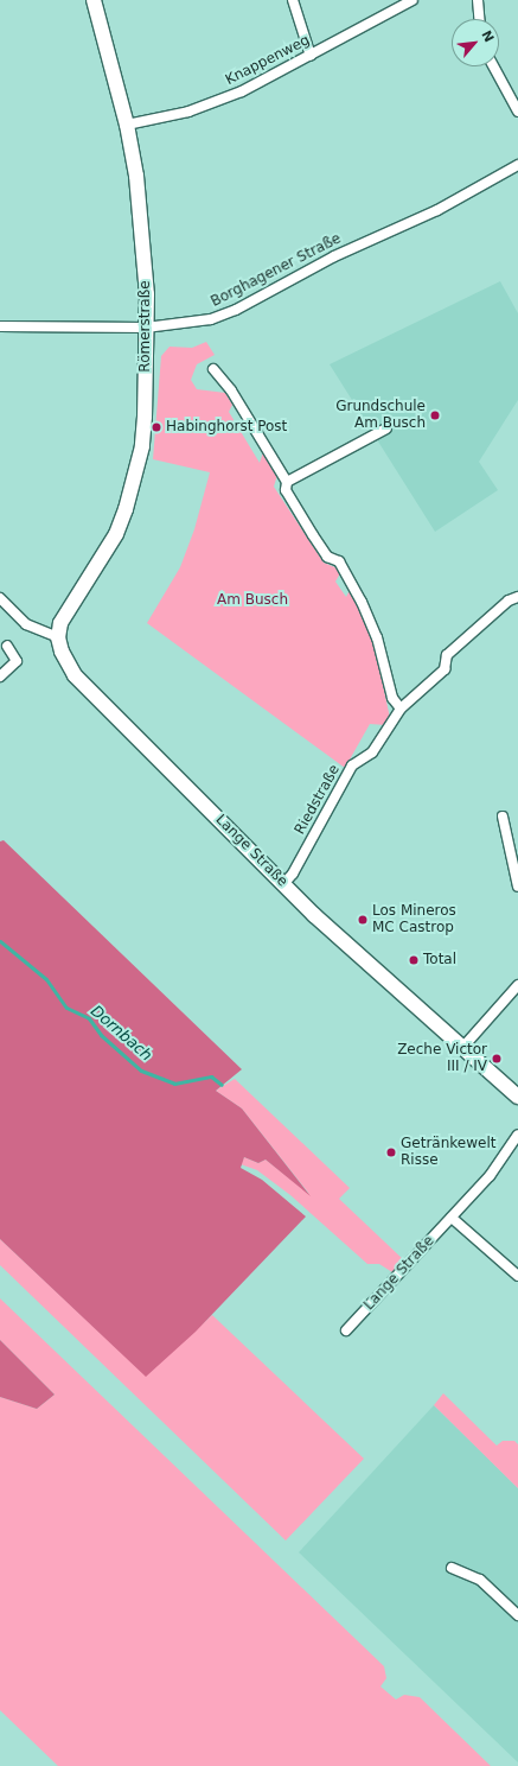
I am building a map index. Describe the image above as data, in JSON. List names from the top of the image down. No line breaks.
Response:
{"streets":{"main road":["Römerstraße","Lange Straße"],"street":["Knappenweg","Borghagener Straße","Riedstraße"]},"crossings":[["Knappenweg","Römerstraße"],["Borghagener Straße","Römerstraße"],["Römerstraße","Lange Straße"],["Riedstraße","Lange Straße"]],"water":["Dornbach"],"parks":["Am Busch"],"places":["Grundschule Am Busch","Habinghorst Post","Los Mineros MC Castrop","Total","Zeche Victor III / IV","Getränkewelt Risse"],"north":"top right"}
